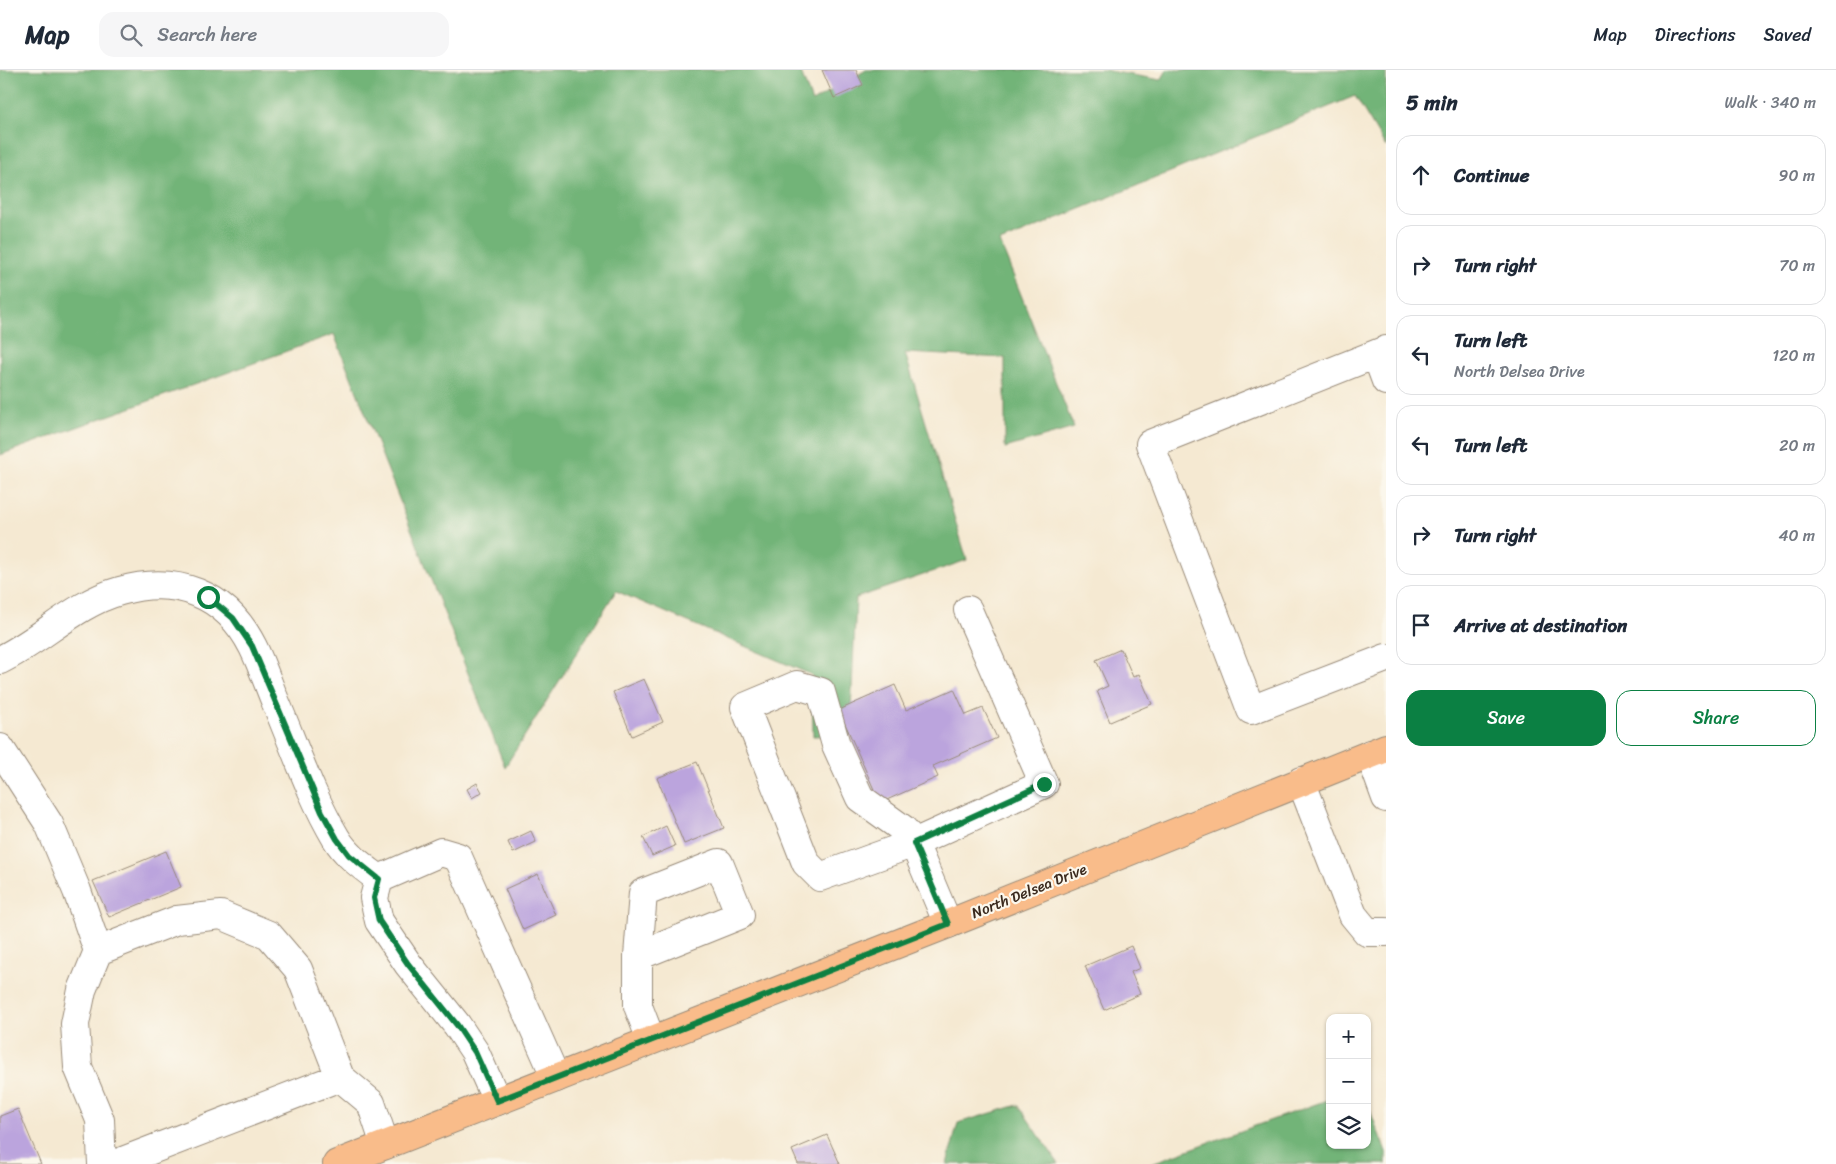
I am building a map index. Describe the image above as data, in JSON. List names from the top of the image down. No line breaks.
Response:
{"streets":{"main road":["North Delsea Drive"]},"page":{"header":"Map","search":"Search here","nav":["Map","Directions","Saved"],"heading":["5 min","Walk · 340 m"],"list":[["Continue","90 m"],["Turn right","70 m"],["Turn left","North Delsea Drive","120 m"],["Turn left","20 m"],["Turn right","40 m"],"Arrive at destination"],"buttons":["Save","Share"],"map_buttons":["+","−"]}}
